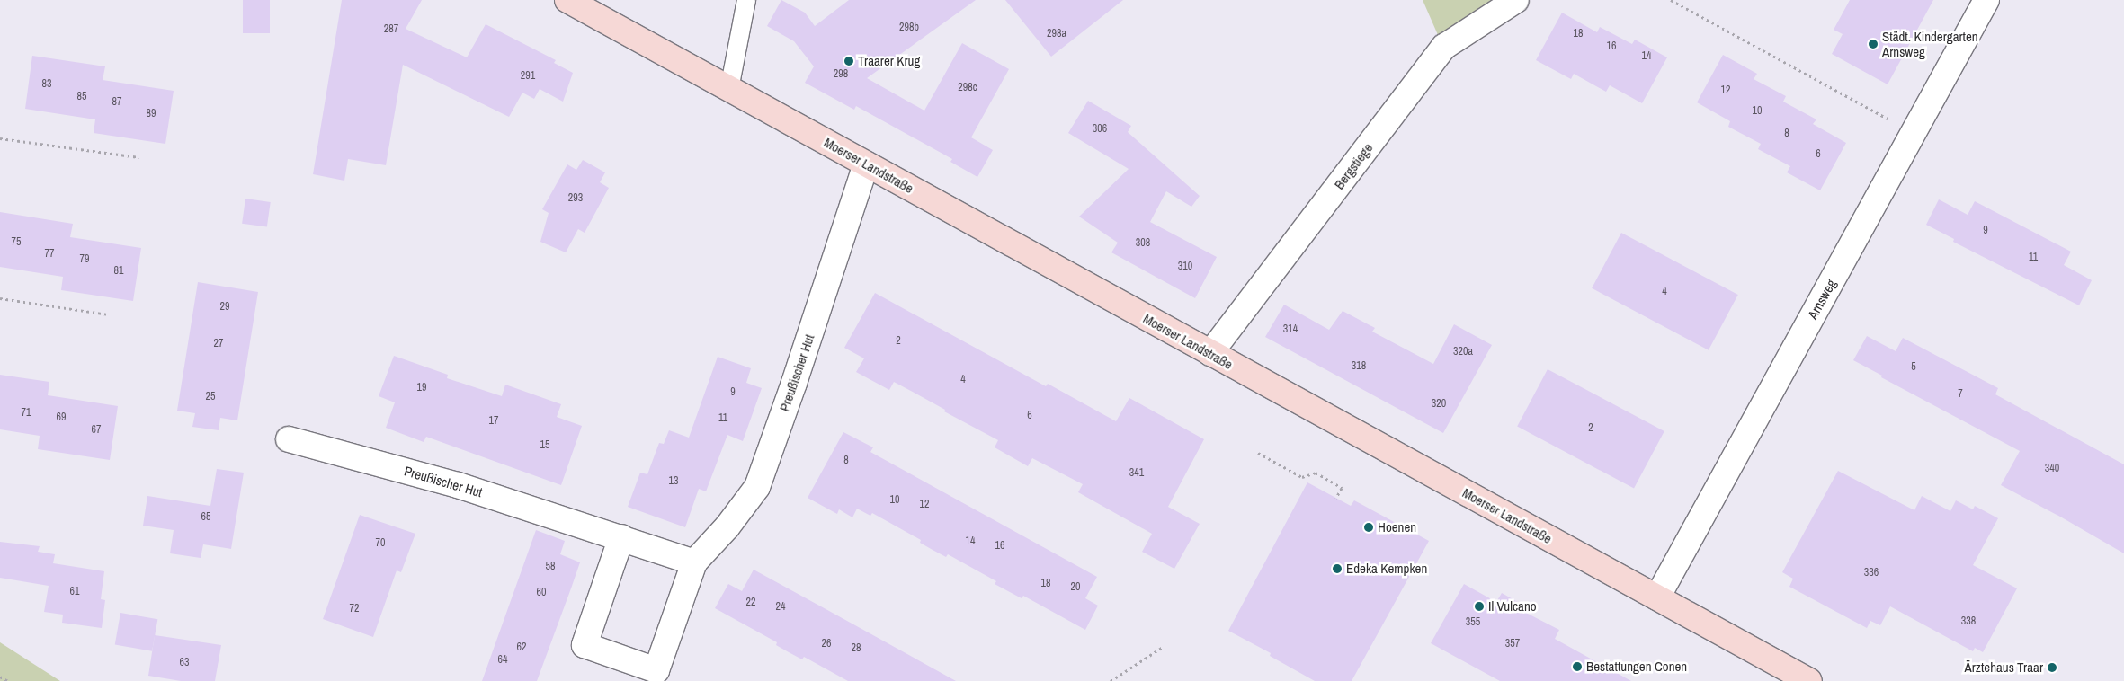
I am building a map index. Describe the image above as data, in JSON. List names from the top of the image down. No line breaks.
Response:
{"streets":{"main road":["Moerser Landstraße"],"street":["Bergstiege","Arnsweg","Preußischer Hut"]},"crossings":[["Moerser Landstraße","Bergstiege"],["Moerser Landstraße","Arnsweg"],["Moerser Landstraße","Preußischer Hut"]],"places":["Städt. Kindergarten Arnsweg","Traarer Krug","Hoenen","Edeka Kempken","Il Vulcano","Bestattungen Conen","Ärztehaus Traar"],"house_numbers":["298b","287","298a","18","16","14","298","291","83","298c","12","85","87","10","89","306","8","6","293","9","75","308","77","11","79","310","81","4","29","314","2","27","320a","318","5","4","19","9","7","25","320","71","6","69","11","17","2","67","15","8","340","341","13","10","12","65","14","70","16","58","336","18","20","61","60","22","24","72","338","355","26","357","62","28","64","63"]}
